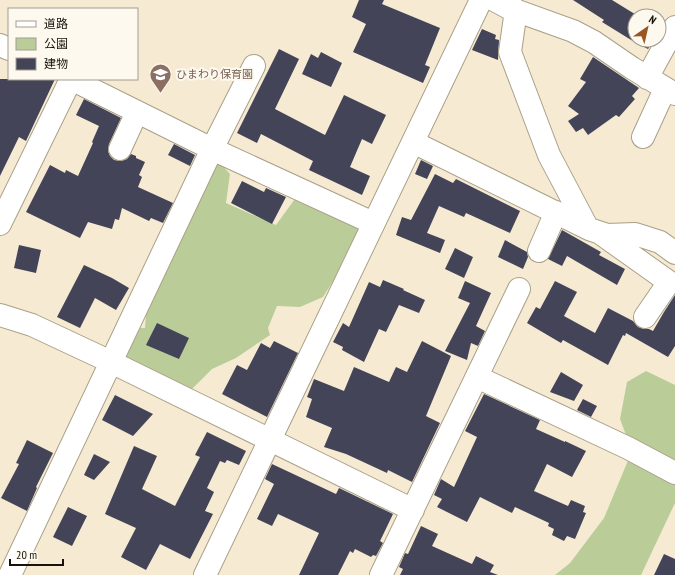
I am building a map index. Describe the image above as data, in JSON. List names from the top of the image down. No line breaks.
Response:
{"places":{"school or university":["ひまわり保育園"]},"legend":["道路","公園","建物"],"scale_bar":"20 m","north":"top right"}
